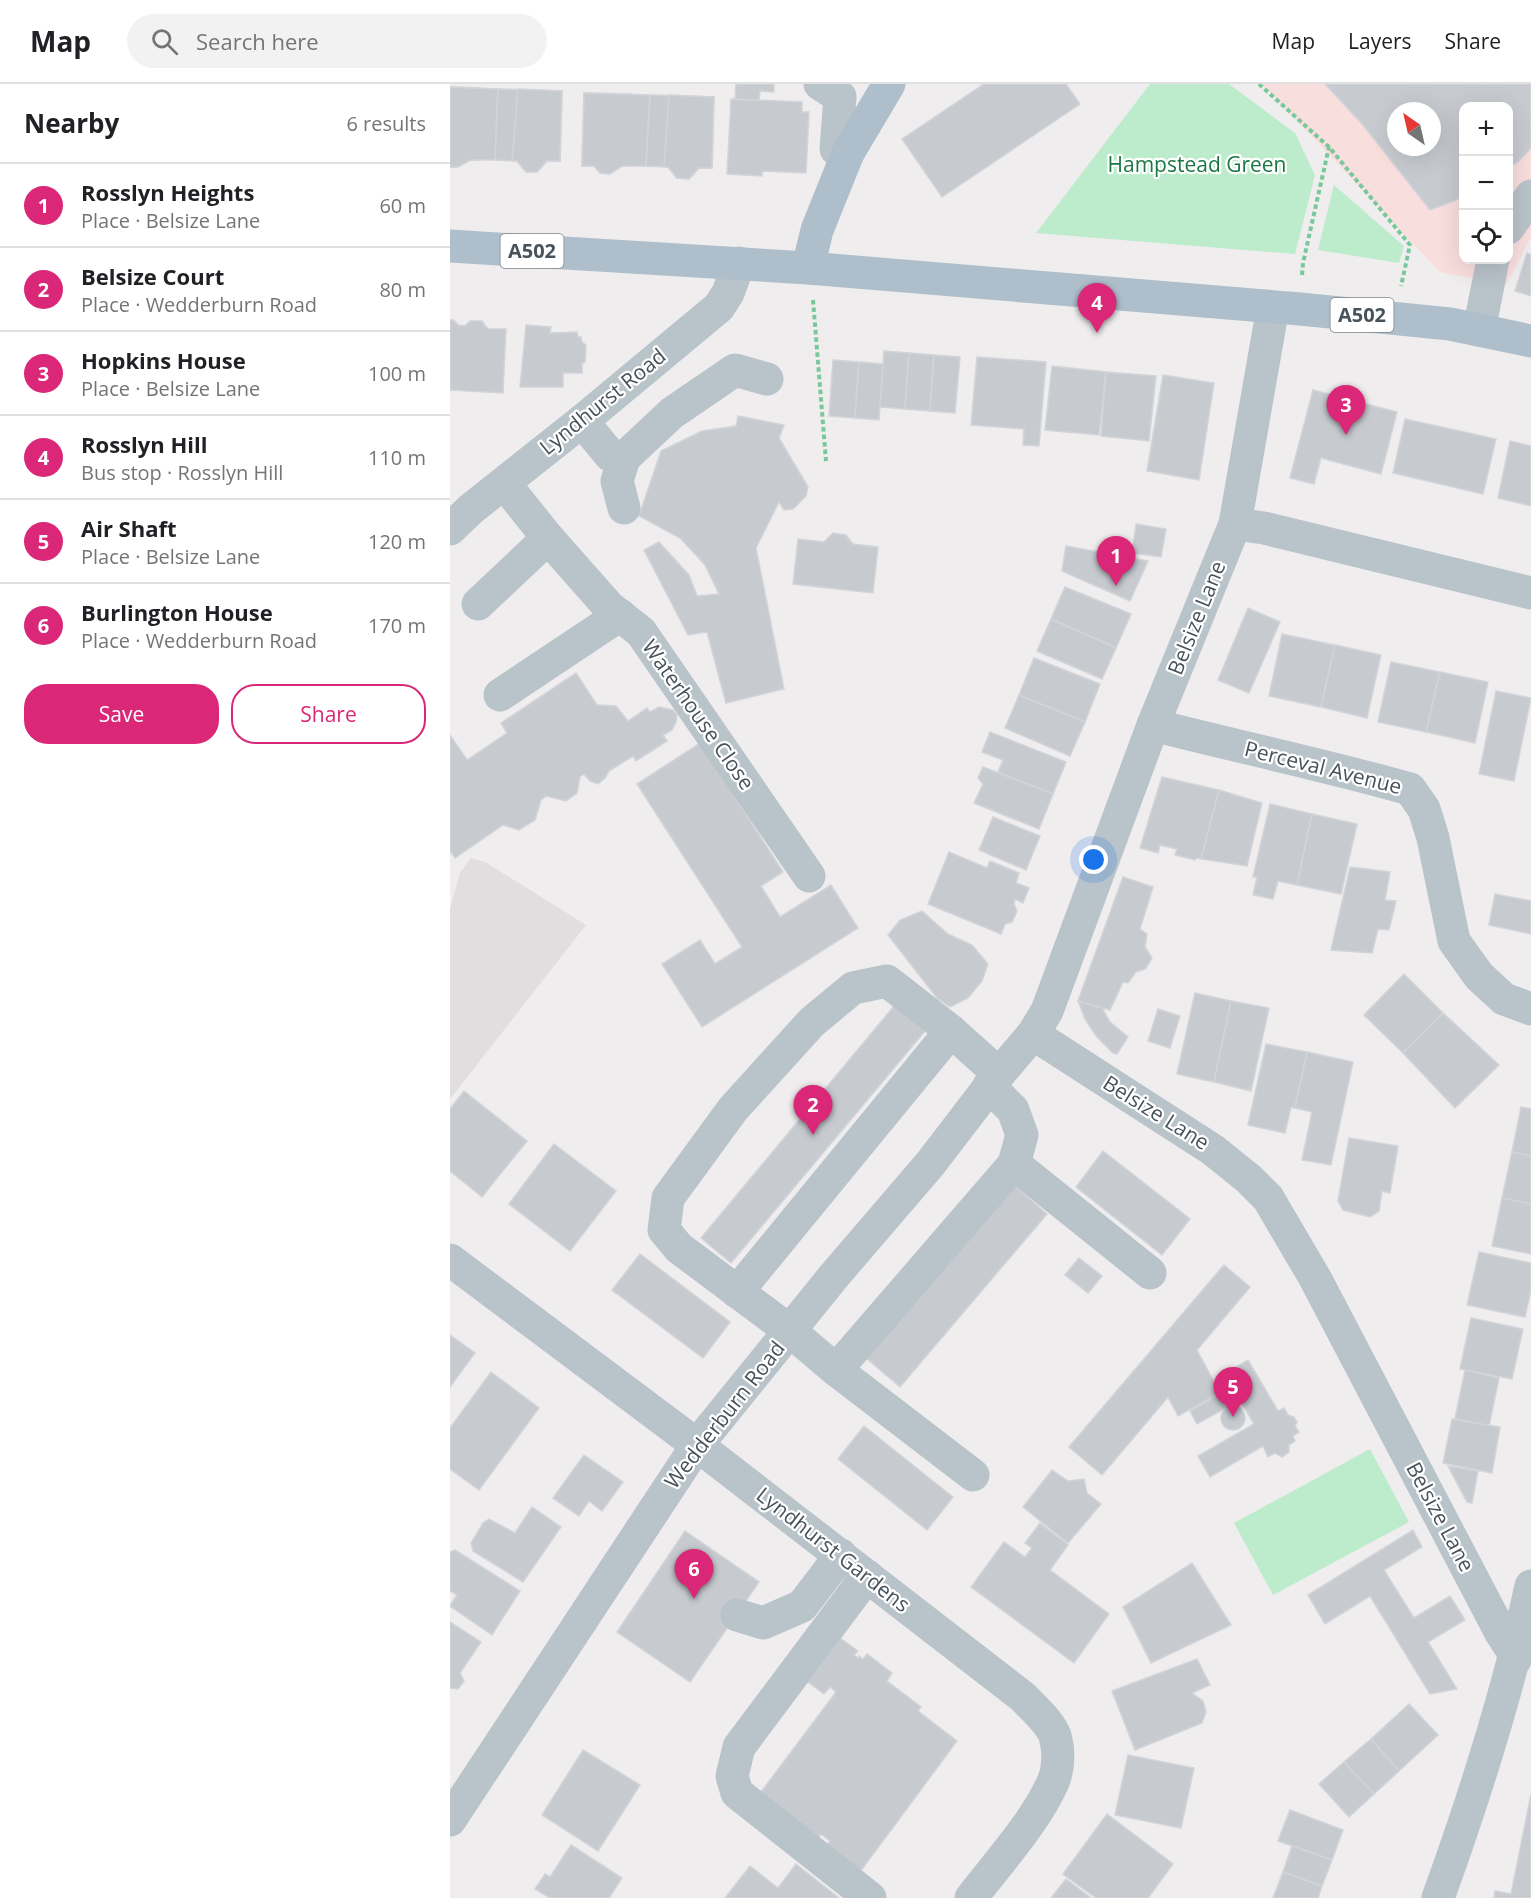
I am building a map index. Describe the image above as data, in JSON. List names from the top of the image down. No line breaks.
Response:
{"streets":{"main road":["A502"],"street":["Lyndhurst Road","Belsize Lane","Waterhouse Close","Perceval Avenue","Wedderburn Road","Lyndhurst Gardens"]},"crossings":[["A502","Lyndhurst Road"],["A502","Belsize Lane"],["Lyndhurst Road","Waterhouse Close"],["Belsize Lane","Perceval Avenue"],["Belsize Lane","Wedderburn Road"],["Wedderburn Road","Lyndhurst Gardens"]],"parks":["Hampstead Green"],"north":"top left","page":{"header":"Map","search":"Search here","nav":["Map","Layers","Share"],"heading":["Nearby","6 results"],"map_buttons":["+","−"],"list":[{"mark":"1","name":"Rosslyn Heights","note":"Place · Belsize Lane","value":"60 m"},{"mark":"2","name":"Belsize Court","note":"Place · Wedderburn Road","value":"80 m"},{"mark":"3","name":"Hopkins House","note":"Place · Belsize Lane","value":"100 m"},{"mark":"4","name":"Rosslyn Hill","note":"Bus stop · Rosslyn Hill","value":"110 m"},{"mark":"5","name":"Air Shaft","note":"Place · Belsize Lane","value":"120 m"},{"mark":"6","name":"Burlington House","note":"Place · Wedderburn Road","value":"170 m"}],"pins":["4","3","1","2","5","6"],"buttons":["Save","Share"]}}
